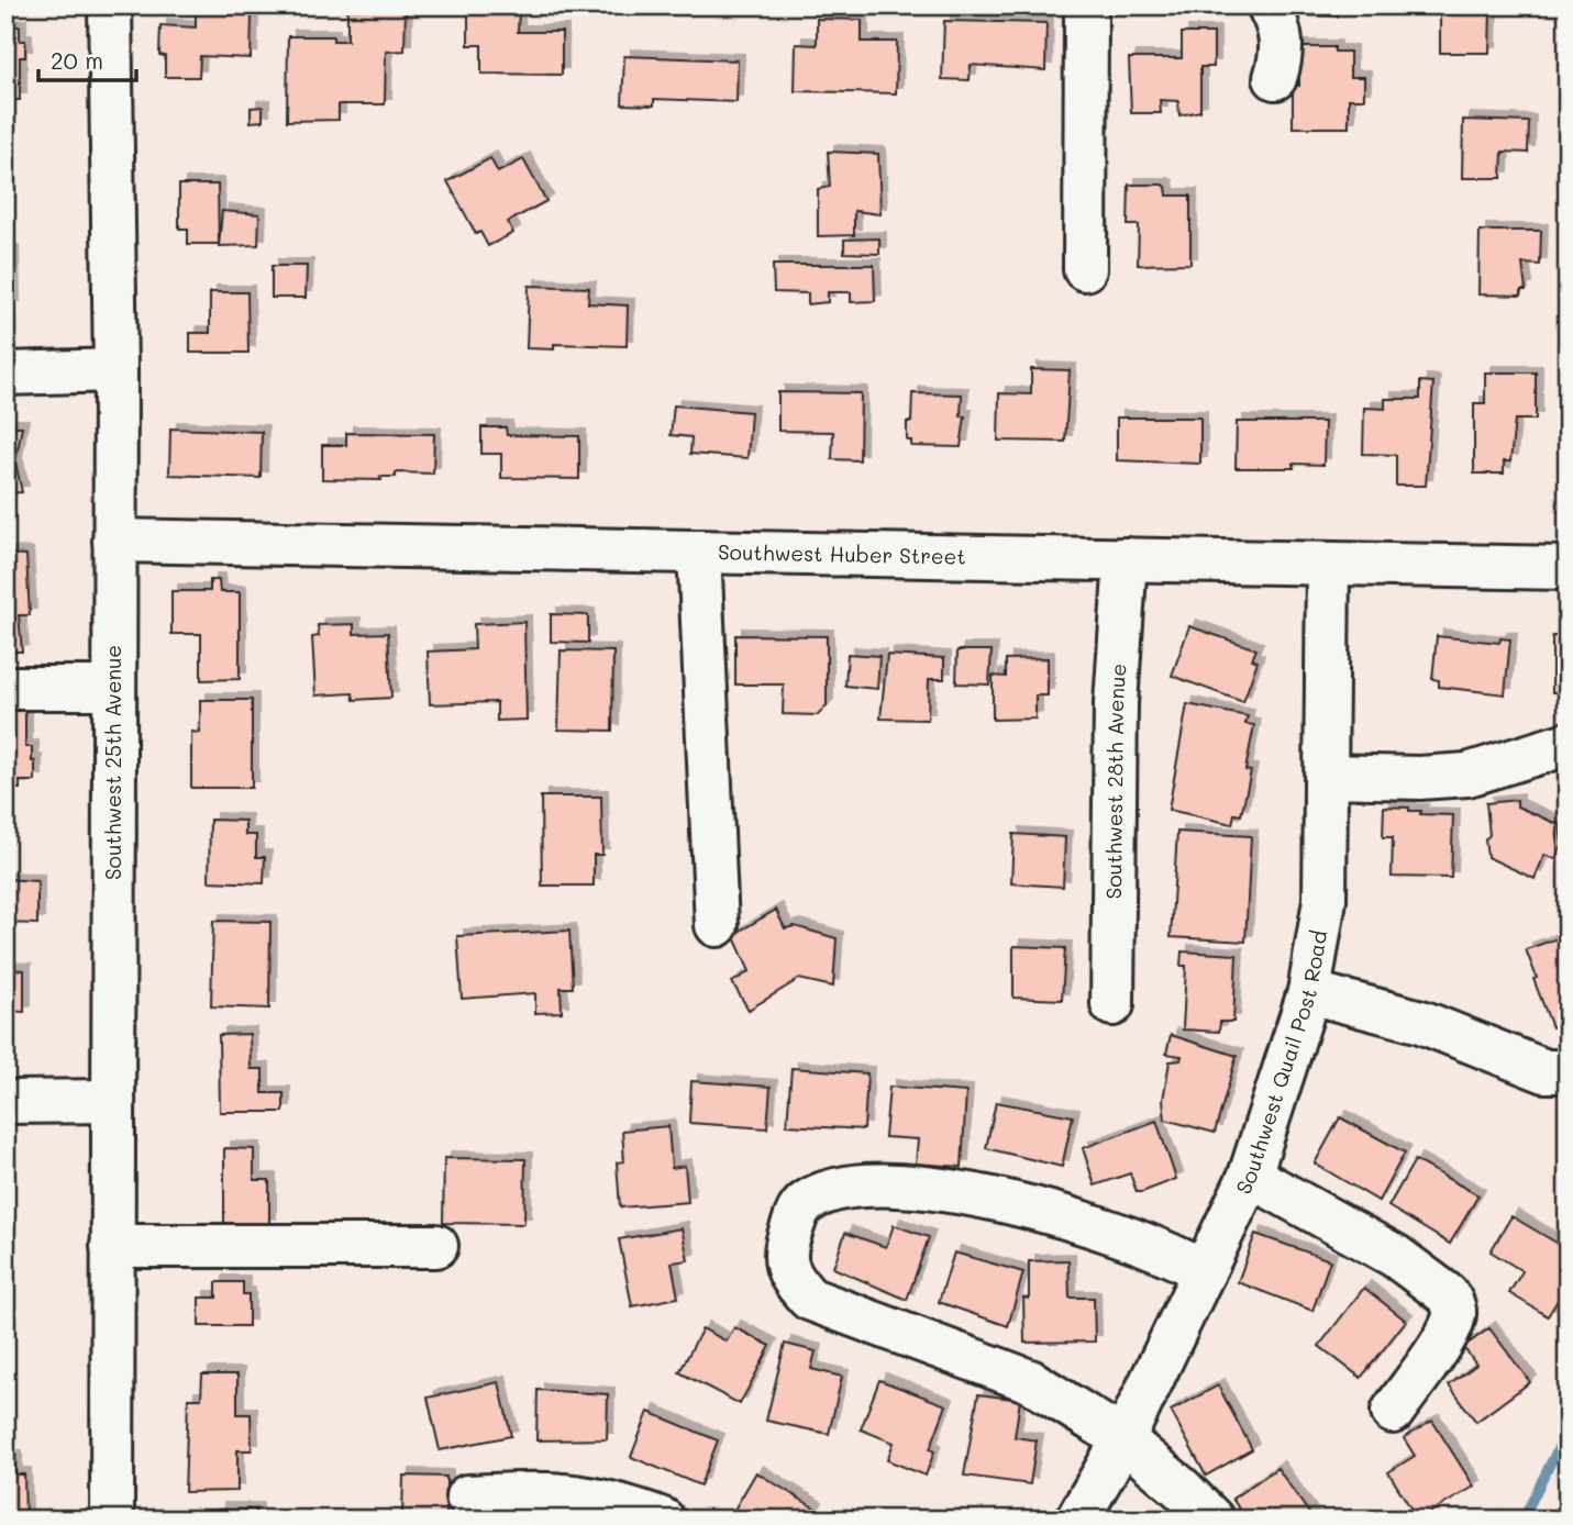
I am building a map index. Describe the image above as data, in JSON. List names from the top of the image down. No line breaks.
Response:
{"streets":{"street":["Southwest Huber Street","Southwest 25th Avenue","Southwest 28th Avenue","Southwest Quail Post Road"]},"crossings":[["Southwest Huber Street","Southwest 25th Avenue"],["Southwest Huber Street","Southwest 28th Avenue"],["Southwest Huber Street","Southwest Quail Post Road"]],"scale_bar":"20 m"}
